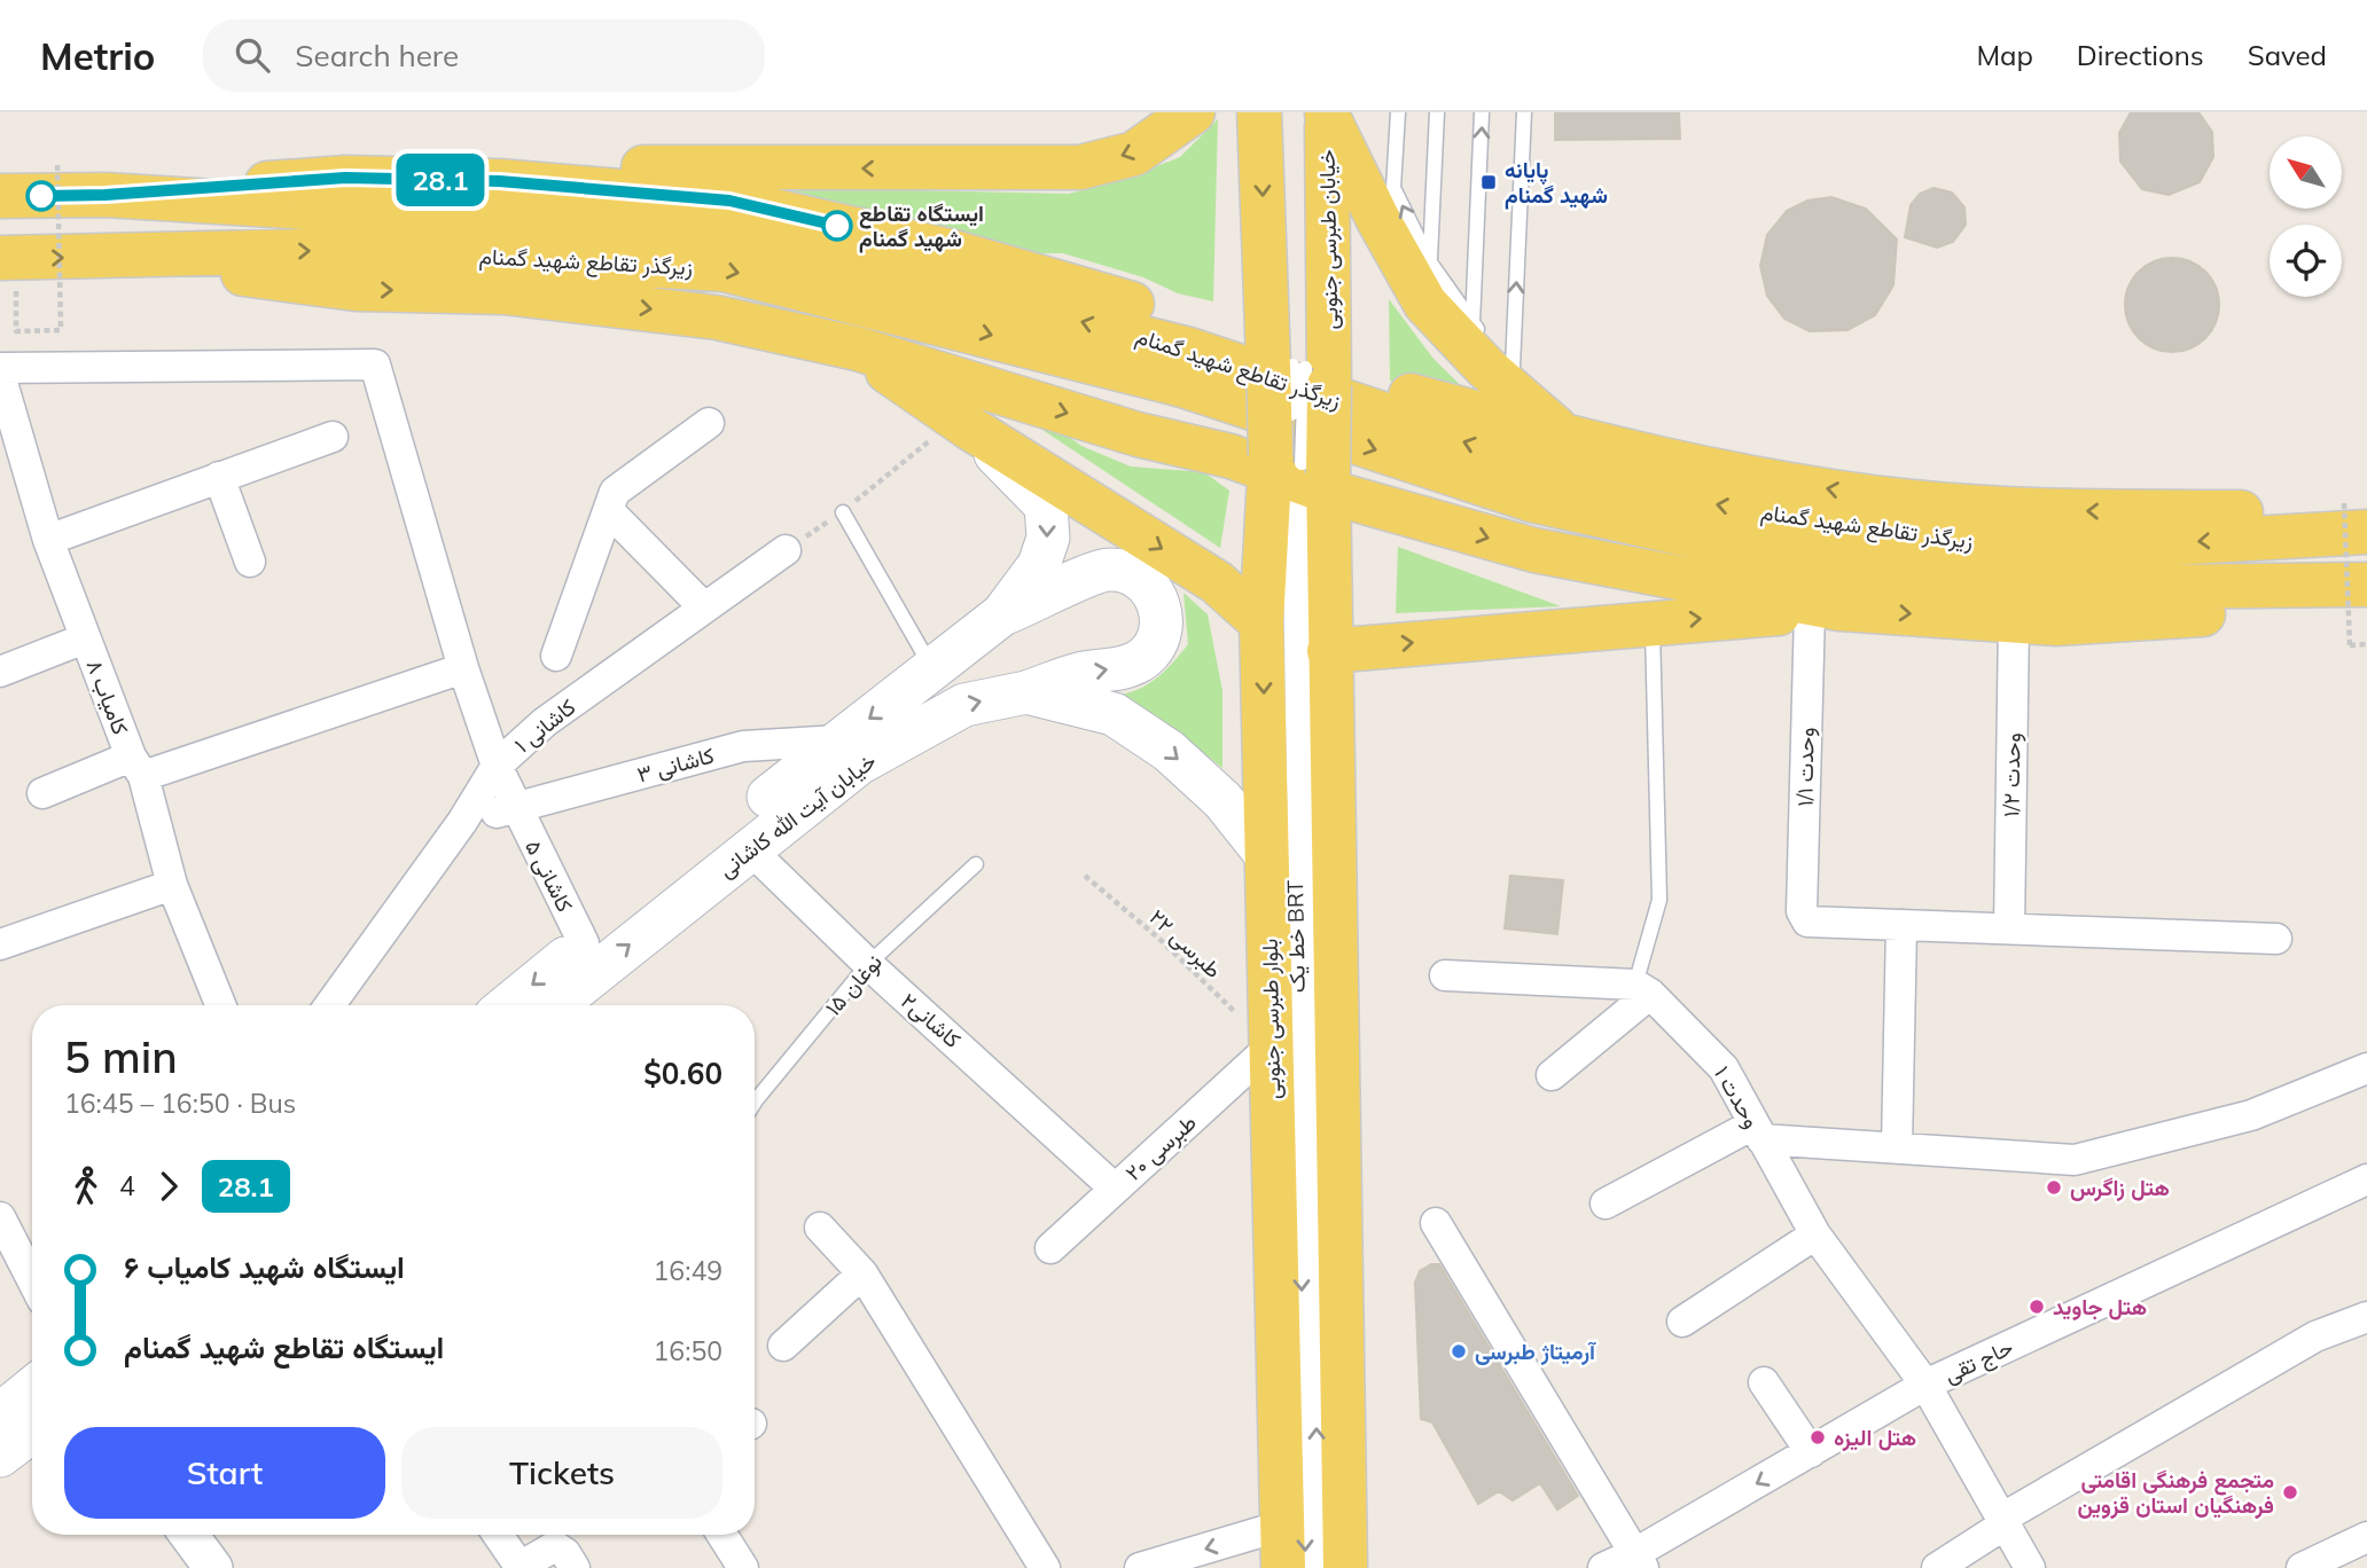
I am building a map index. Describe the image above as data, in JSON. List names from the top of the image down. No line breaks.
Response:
{"streets":{"main road":["خیابان طبرسی جنوبی","زیرگذر تقاطع شهید گمنام","خیابان آیت الله کاشانی","بلوار طبرسی جنوبی"],"street":["کامیاب ۸","کاشانی ۱","کاشانی ۳","وحدت ۱/۱","وحدت ۱/۲","کاشانی ۵","کاشانی۲","وحدت ۱","طبرسی ۲۰","حاج تقی"],"lane":["خط یک BRT","نوغان ۱۵"],"path":["طبرسی ۲۲"]},"crossings":[["کامیاب ۸","کاشانی ۵"],["کاشانی ۱","کاشانی ۳"],["کاشانی ۱","کاشانی ۵"],["کاشانی ۳","خیابان آیت الله کاشانی"],["کاشانی ۳","کاشانی ۵"],["خیابان آیت الله کاشانی","کاشانی ۵"],["خیابان آیت الله کاشانی","بلوار طبرسی جنوبی"],["خیابان آیت الله کاشانی","کاشانی۲"],["خط یک BRT","بلوار طبرسی جنوبی"],["طبرسی ۲۲","بلوار طبرسی جنوبی"],["طبرسی ۲۲","طبرسی ۲۰"],["نوغان ۱۵","کاشانی۲"],["بلوار طبرسی جنوبی","طبرسی ۲۰"],["کاشانی۲","طبرسی ۲۰"],["وحدت ۱","حاج تقی"]],"places":{"transit":["پایانه شهید گمنام"],"other":["ایستگاه تقاطع شهید گمنام","هتل زاگرس","هتل جاوید","آرمیتاژ طبرسی","هتل الیزه","متجمع فرهنگی اقامتی فرهنگیان استان قزوین"]},"lines":["bus line 28.1"],"north":"top left","page":{"header":"Metrio","search":"Search here","nav":["Map","Directions","Saved"],"on_map":"28.1","heading":["5 min","16:45 – 16:50 · Bus","$0.60"],"legs":["4","28.1"],"list":[{"name":"ایستگاه شهید کامیاب ۶","value":"16:49"},{"name":"ایستگاه تقاطع شهید گمنام","value":"16:50"}],"buttons":["Start","Tickets"]}}
